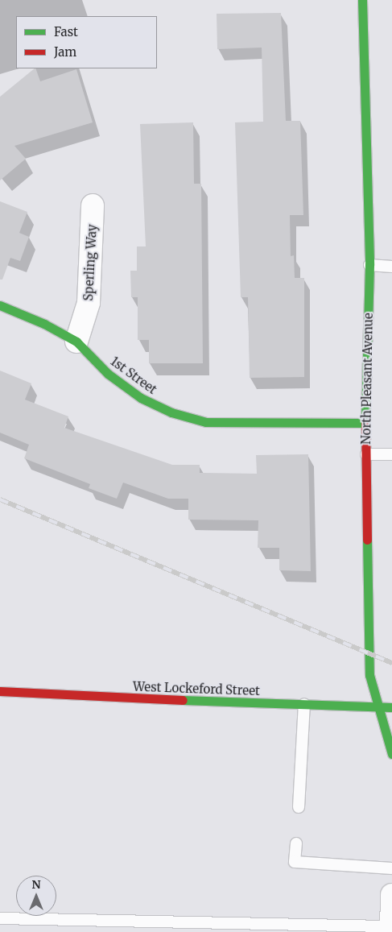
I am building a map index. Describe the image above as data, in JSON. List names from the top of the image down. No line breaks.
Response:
{"streets":{"street":["Sperling Way","1st Street","North Pleasant Avenue","West Lockeford Street"]},"crossings":[["Sperling Way","1st Street"],["1st Street","North Pleasant Avenue"],["North Pleasant Avenue","West Lockeford Street"]],"legend":["Fast","Jam"],"north":"top"}
